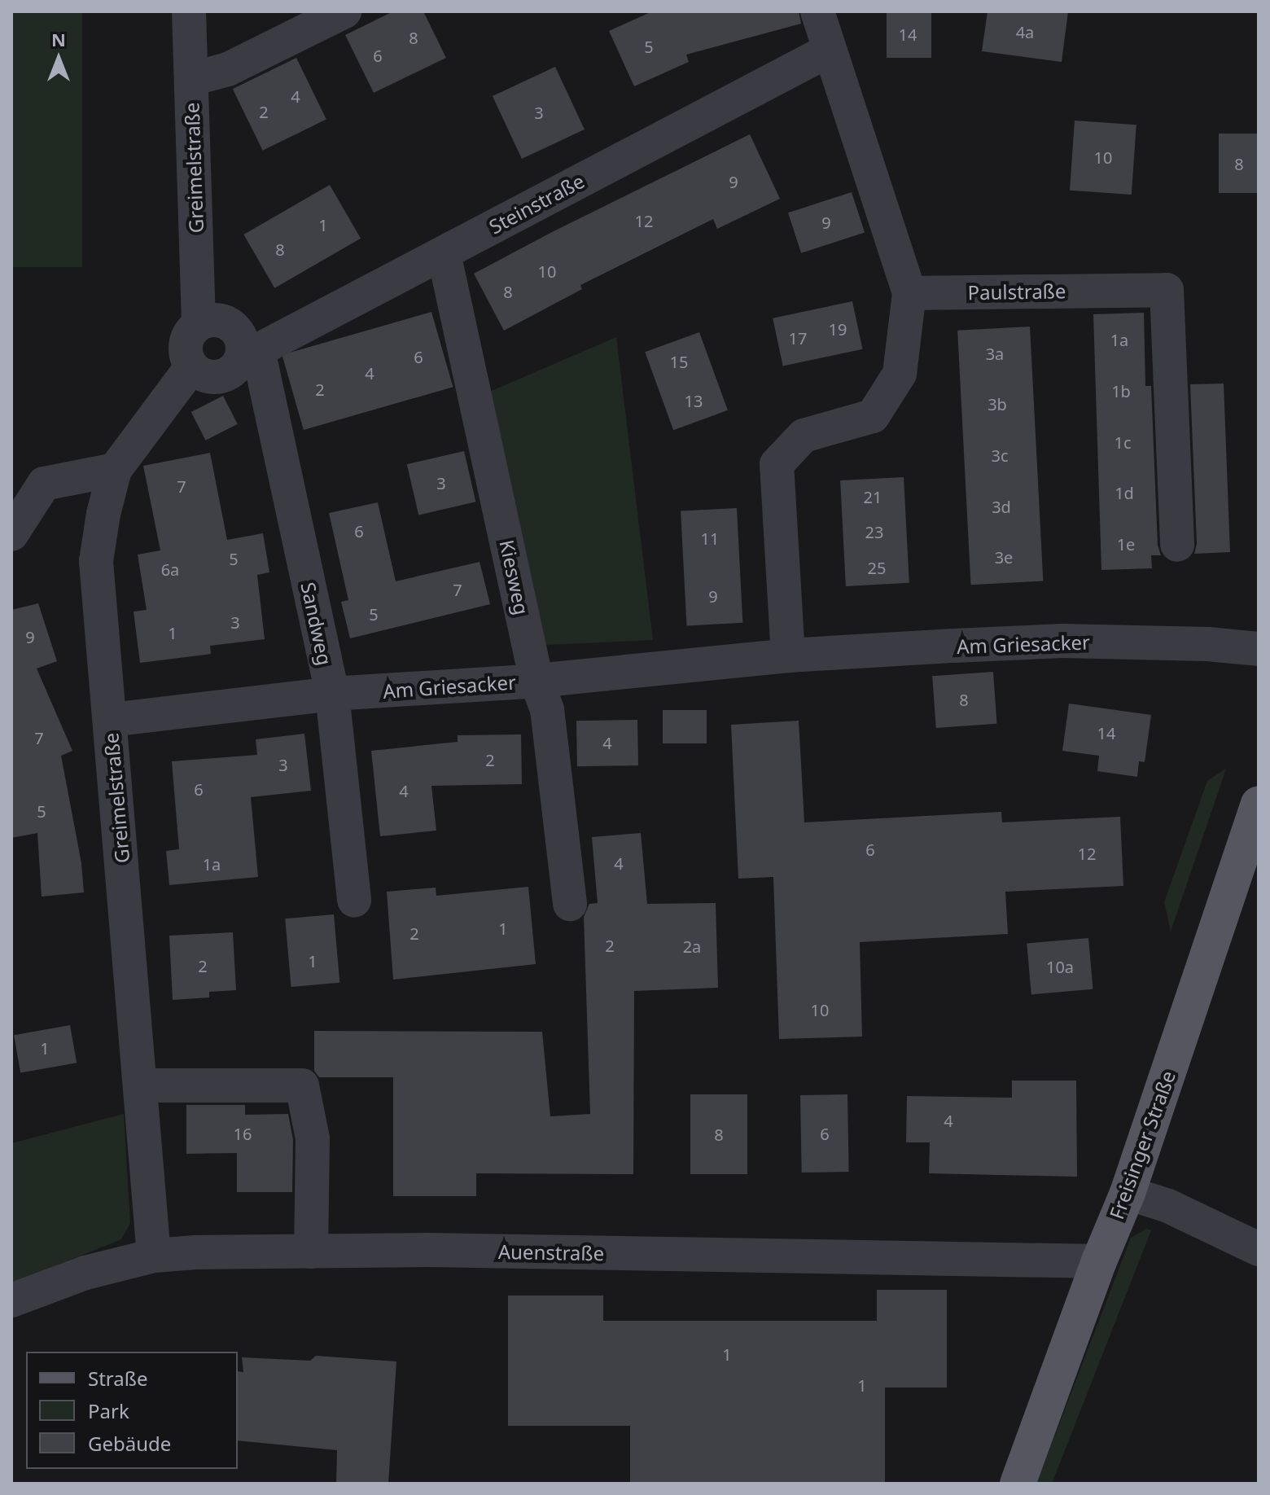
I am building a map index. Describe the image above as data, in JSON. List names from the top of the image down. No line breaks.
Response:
{"streets":{"main road":["Freisinger Straße"],"street":["Greimelstraße","Steinstraße","Paulstraße","Kiesweg","Sandweg","Am Griesacker","Auenstraße"]},"crossings":[["Greimelstraße","Steinstraße"],["Greimelstraße","Sandweg"],["Greimelstraße","Am Griesacker"],["Greimelstraße","Auenstraße"],["Steinstraße","Kiesweg"],["Steinstraße","Sandweg"],["Kiesweg","Am Griesacker"],["Sandweg","Am Griesacker"],["Freisinger Straße","Auenstraße"]],"house_numbers":["4a","14","8","5","6","4","2","3","10","8","9","12","9","1","8","10","8","19","17","1a","3a","6","15","4","2","1b","13","3b","1c","3c","3","7","1d","21","3d","6","23","11","1e","3e","5","25","6a","7","9","5","3","1","9","8","14","7","4","2","3","6","4","5","6","12","4","1a","1","2","2","2a","1","2","10a","10","1","4","16","6","8","1","1"],"legend":["Straße","Park","Gebäude"],"north":"top"}
